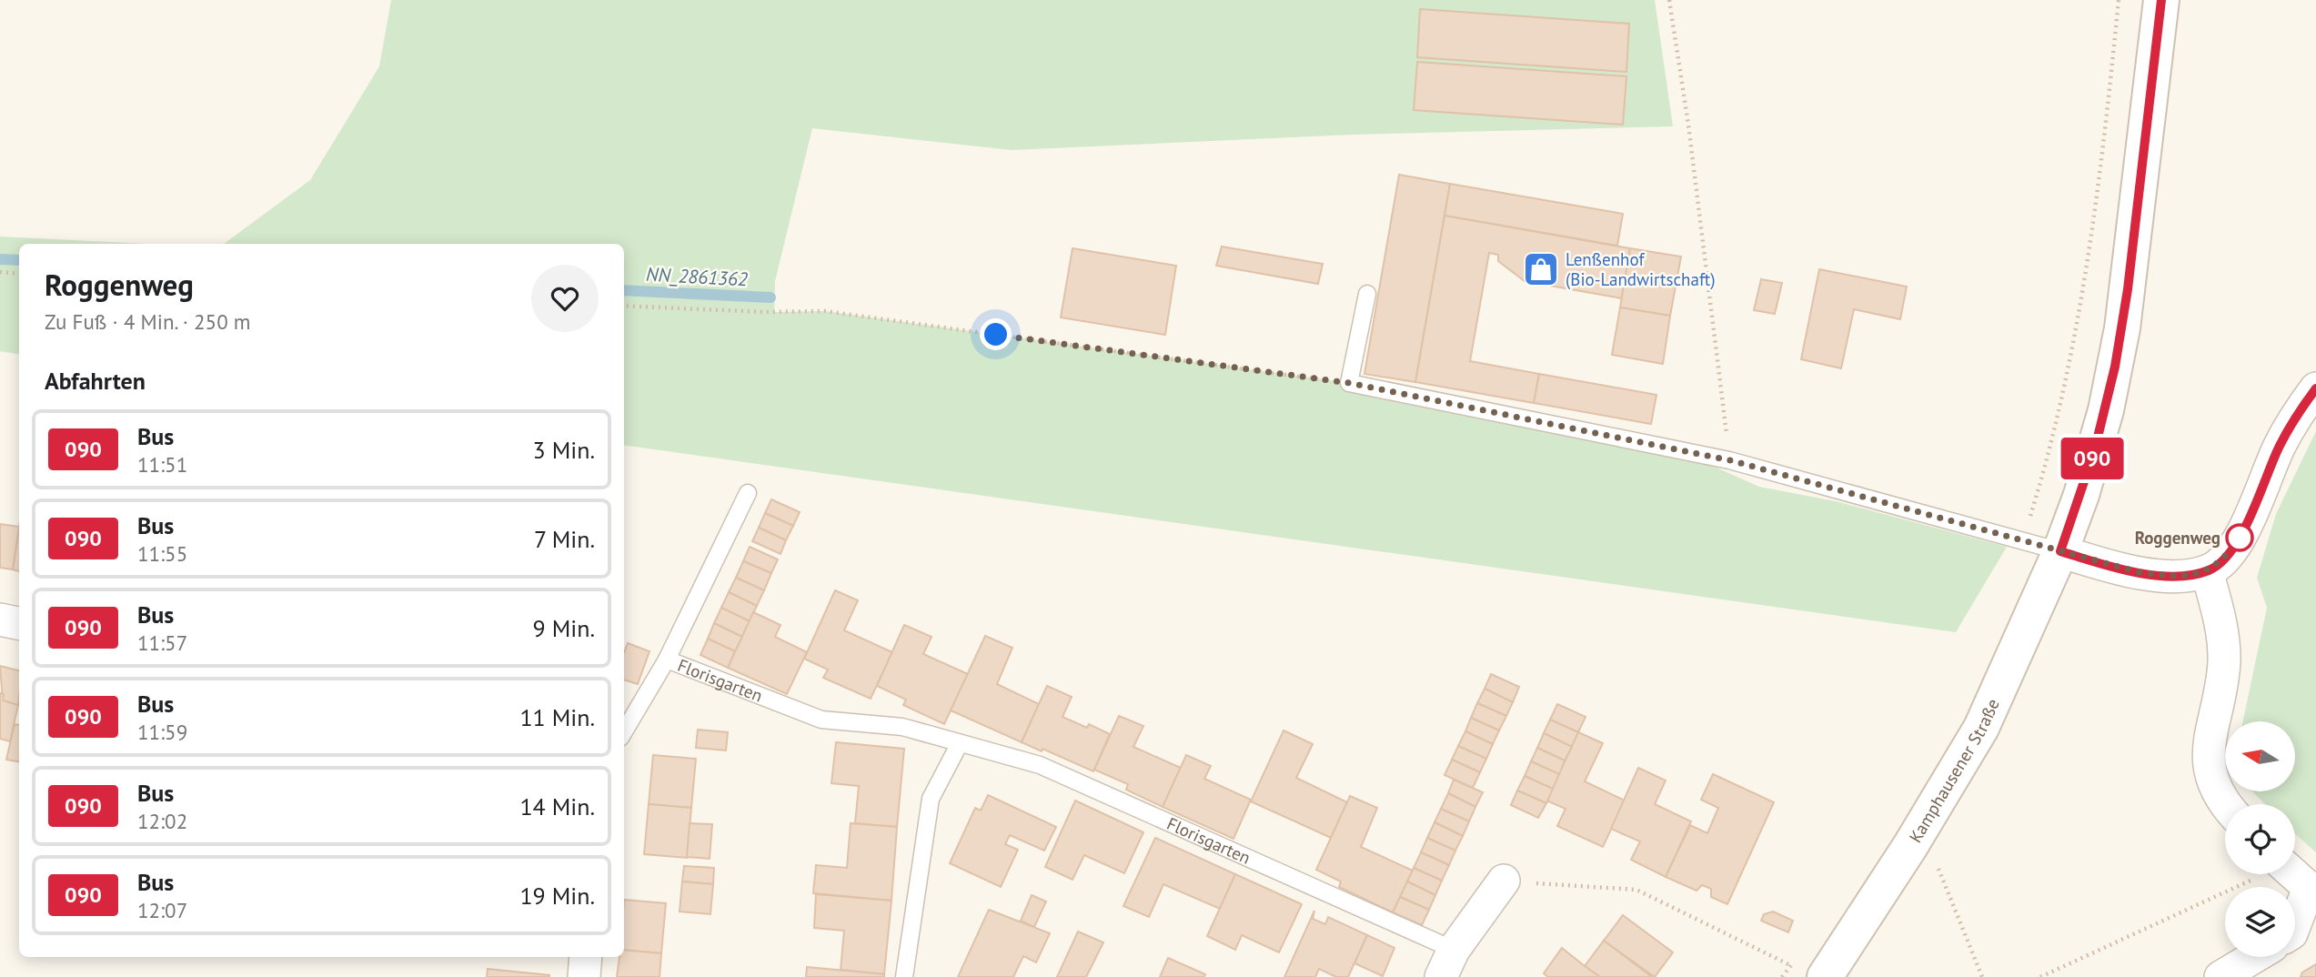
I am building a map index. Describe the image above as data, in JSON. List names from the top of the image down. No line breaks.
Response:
{"streets":{"main road":["Kamphausener Straße"],"street":["Florisgarten"]},"water":["NN_2861362"],"places":{"shop":["Lenßenhof (Bio-Landwirtschaft)"],"other":["Roggenweg"]},"lines":["bus line 090"],"north":"left","page":{"on_map":"090","heading":[["Roggenweg","Zu Fuß · 4 Min. · 250 m"],"Abfahrten"],"list":[{"mark":"090","name":"Bus","note":"11:51","value":"3 Min."},{"mark":"090","name":"Bus","note":"11:55","value":"7 Min."},{"mark":"090","name":"Bus","note":"11:57","value":"9 Min."},{"mark":"090","name":"Bus","note":"11:59","value":"11 Min."},{"mark":"090","name":"Bus","note":"12:02","value":"14 Min."},{"mark":"090","name":"Bus","note":"12:07","value":"19 Min."}]}}
